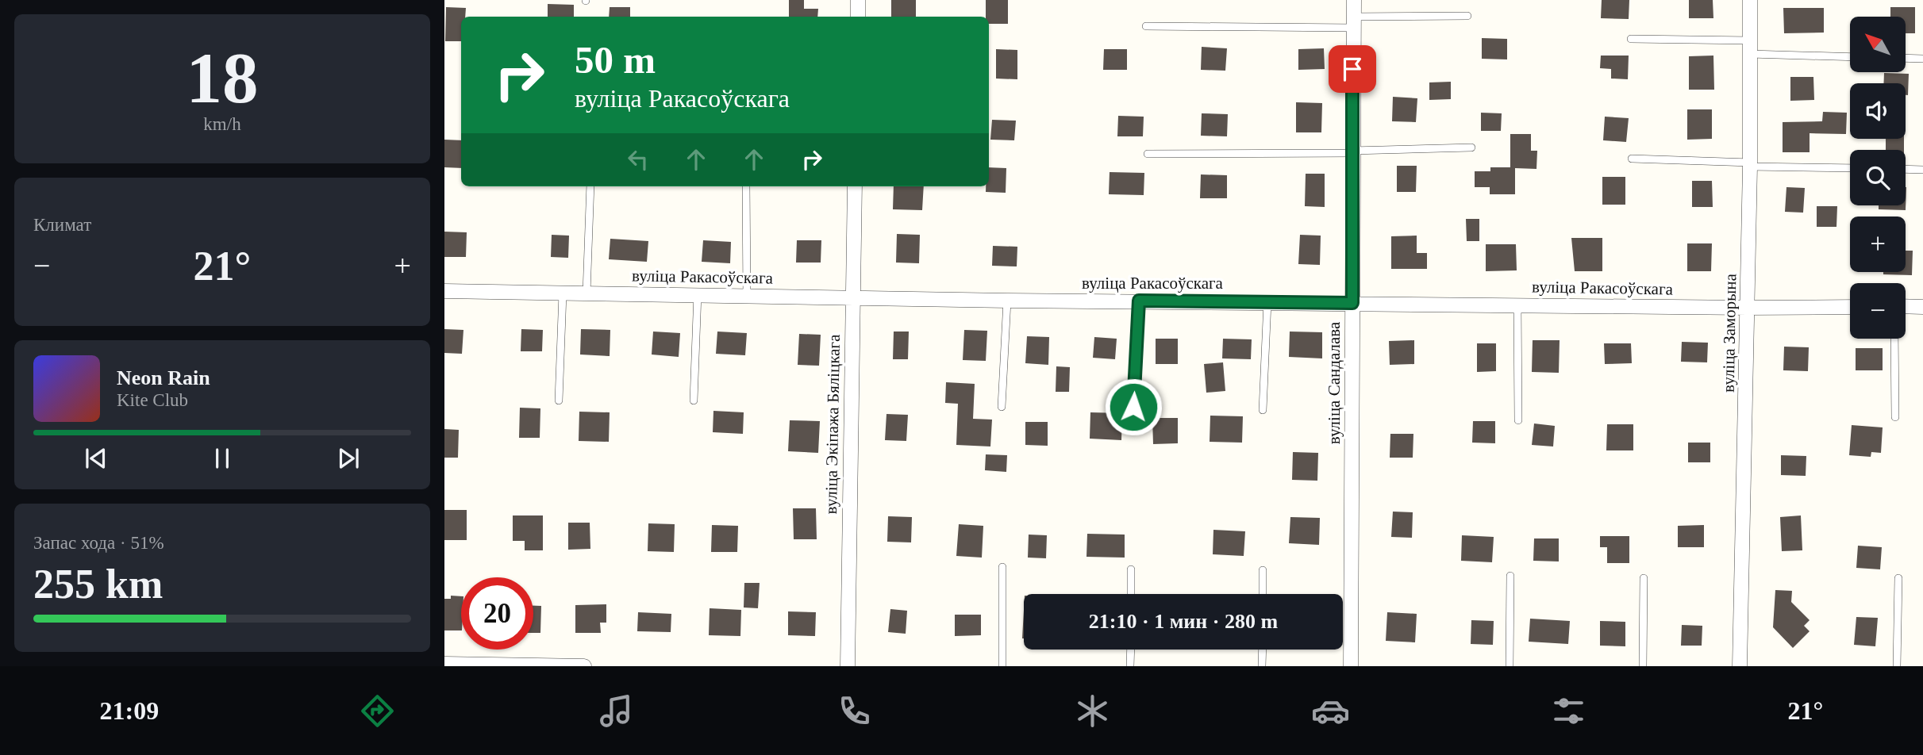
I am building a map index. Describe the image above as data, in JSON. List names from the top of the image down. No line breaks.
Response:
{"streets":{"street":["вуліца Ракасоўскага","вуліца Заморына","вуліца Сандалава","вуліца Экіпажа Бяліцкага"]},"crossings":[["вуліца Ракасоўскага","вуліца Заморына"],["вуліца Ракасоўскага","вуліца Сандалава"],["вуліца Ракасоўскага","вуліца Экіпажа Бяліцкага"]],"north":"top left","page":{"tile":[["18","km/h"],"Климат",["Запас хода · 51%","255 km"]],"map_buttons":["+","−"],"turn":["50 m","вуліца Ракасоўскага"],"heat":["−","21°","+"],"song":["Neon Rain","Kite Club"],"limit":"20","trip":"21:10 · 1 мин · 280 m","tabs":["21:09","21°"]}}
